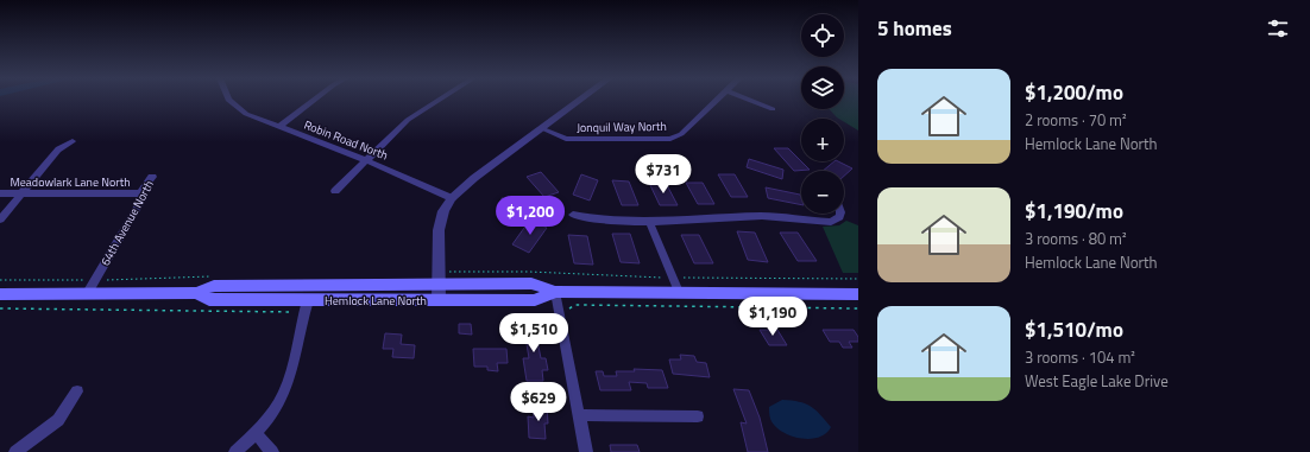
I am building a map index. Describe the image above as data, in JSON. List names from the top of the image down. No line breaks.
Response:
{"streets":{"main road":["Hemlock Lane North"],"street":["Jonquil Way North","Robin Road North","Meadowlark Lane North","64th Avenue North"]},"crossings":[["Meadowlark Lane North","64th Avenue North"],["64th Avenue North","Hemlock Lane North"]],"page":{"heading":"5 homes","map_buttons":["+","−"],"list":[{"name":"$1,200/mo","note":"2 rooms · 70 m² · Hemlock Lane North"},{"name":"$1,190/mo","note":"3 rooms · 80 m² · Hemlock Lane North"},{"name":"$1,510/mo","note":"3 rooms · 104 m² · West Eagle Lake Drive"}],"price":["$731","$1,200","$1,190","$1,510","$629"]}}
